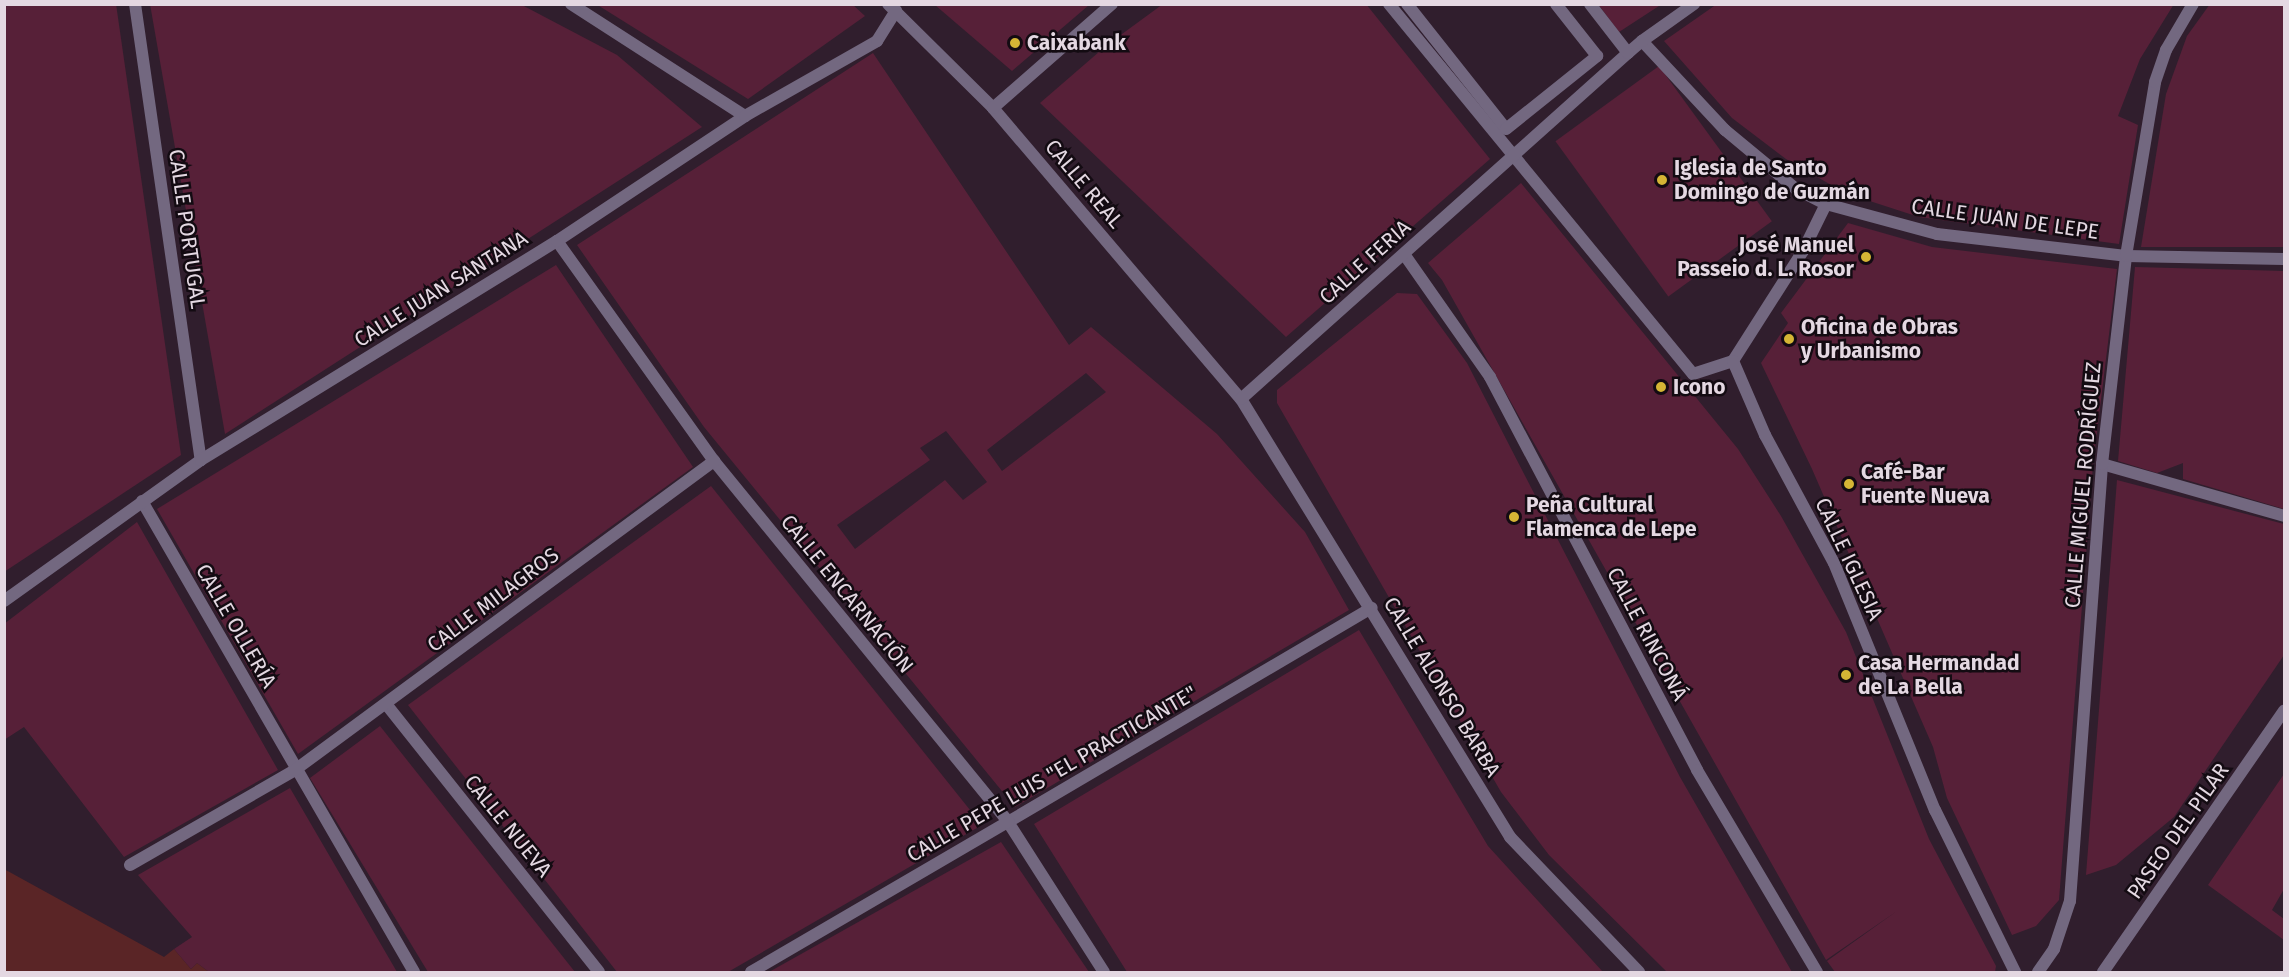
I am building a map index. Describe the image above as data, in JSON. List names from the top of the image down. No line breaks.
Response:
{"streets":{"street":["CALLE REAL","CALLE JUAN DE LEPE","CALLE PORTUGAL","CALLE FERIA","CALLE JUAN SANTANA","CALLE MIGUEL RODRÍGUEZ","CALLE IGLESIA","CALLE ENCARNACIÓN","CALLE MILAGROS","CALLE OLLERÍA","CALLE RINCONÁ","CALLE ALONSO BARBA","CALLE PEPE LUIS \"EL PRACTICANTE\"","CALLE NUEVA","PASEO DEL PILAR"]},"crossings":[["CALLE REAL","CALLE FERIA"],["CALLE REAL","CALLE JUAN SANTANA"],["CALLE REAL","CALLE ALONSO BARBA"],["CALLE JUAN DE LEPE","CALLE FERIA"],["CALLE JUAN DE LEPE","CALLE MIGUEL RODRÍGUEZ"],["CALLE PORTUGAL","CALLE JUAN SANTANA"],["CALLE FERIA","CALLE RINCONÁ"],["CALLE FERIA","CALLE ALONSO BARBA"],["CALLE JUAN SANTANA","CALLE ENCARNACIÓN"],["CALLE JUAN SANTANA","CALLE OLLERÍA"],["CALLE ENCARNACIÓN","CALLE MILAGROS"],["CALLE ENCARNACIÓN","CALLE PEPE LUIS \"EL PRACTICANTE\""],["CALLE MILAGROS","CALLE OLLERÍA"],["CALLE MILAGROS","CALLE NUEVA"],["CALLE ALONSO BARBA","CALLE PEPE LUIS \"EL PRACTICANTE\""]],"places":["Caixabank","Iglesia de Santo Domingo de Guzmán","José Manuel Passeio d. L. Rosor","Oficina de Obras y Urbanismo","Icono","Café-Bar Fuente Nueva","Peña Cultural Flamenca de Lepe","Casa Hermandad de La Bella"]}
